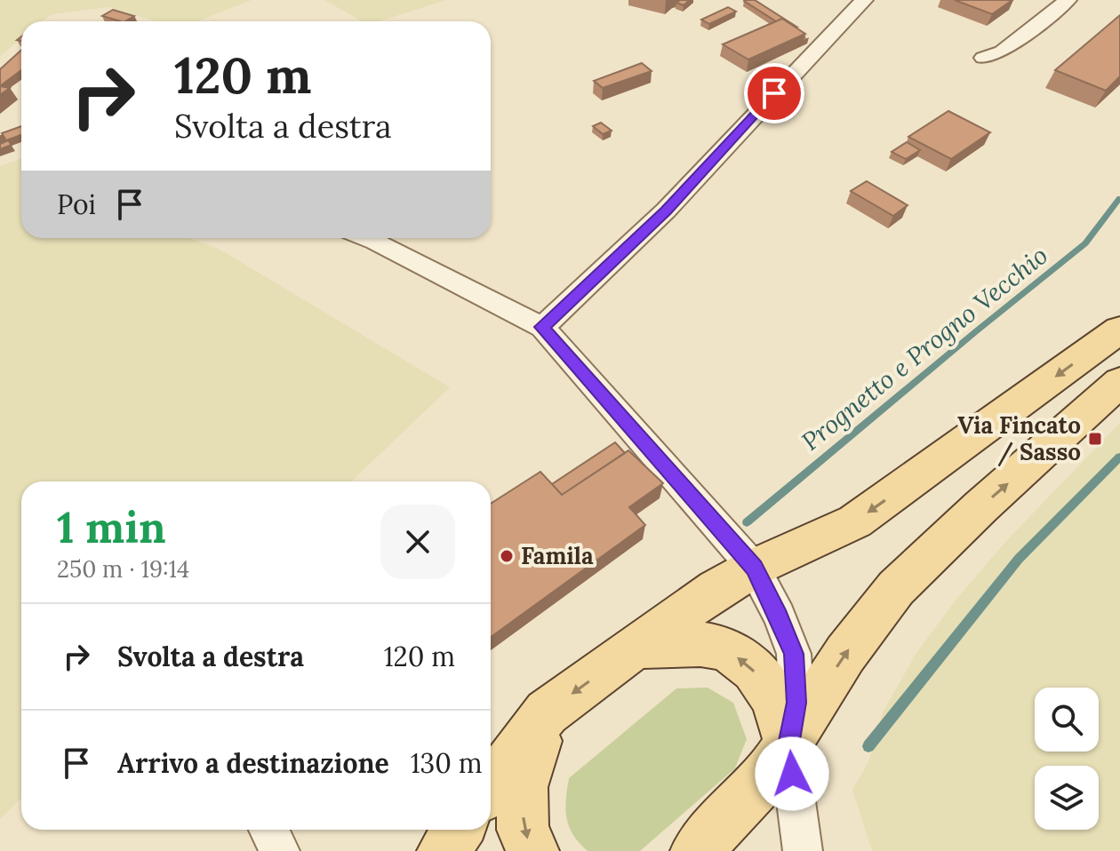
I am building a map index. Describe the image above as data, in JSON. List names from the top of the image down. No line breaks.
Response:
{"water":["Prognetto e Progno Vecchio"],"places":{"transit":["Via Fincato / Sasso"],"other":["Famila"]},"page":{"turn":["120 m","Svolta a destra"],"then":"Poi","heading":["1 min","250 m · 19:14"],"list":[{"name":"Svolta a destra","value":"120 m"},{"name":"Arrivo a destinazione","value":"130 m"}]}}
